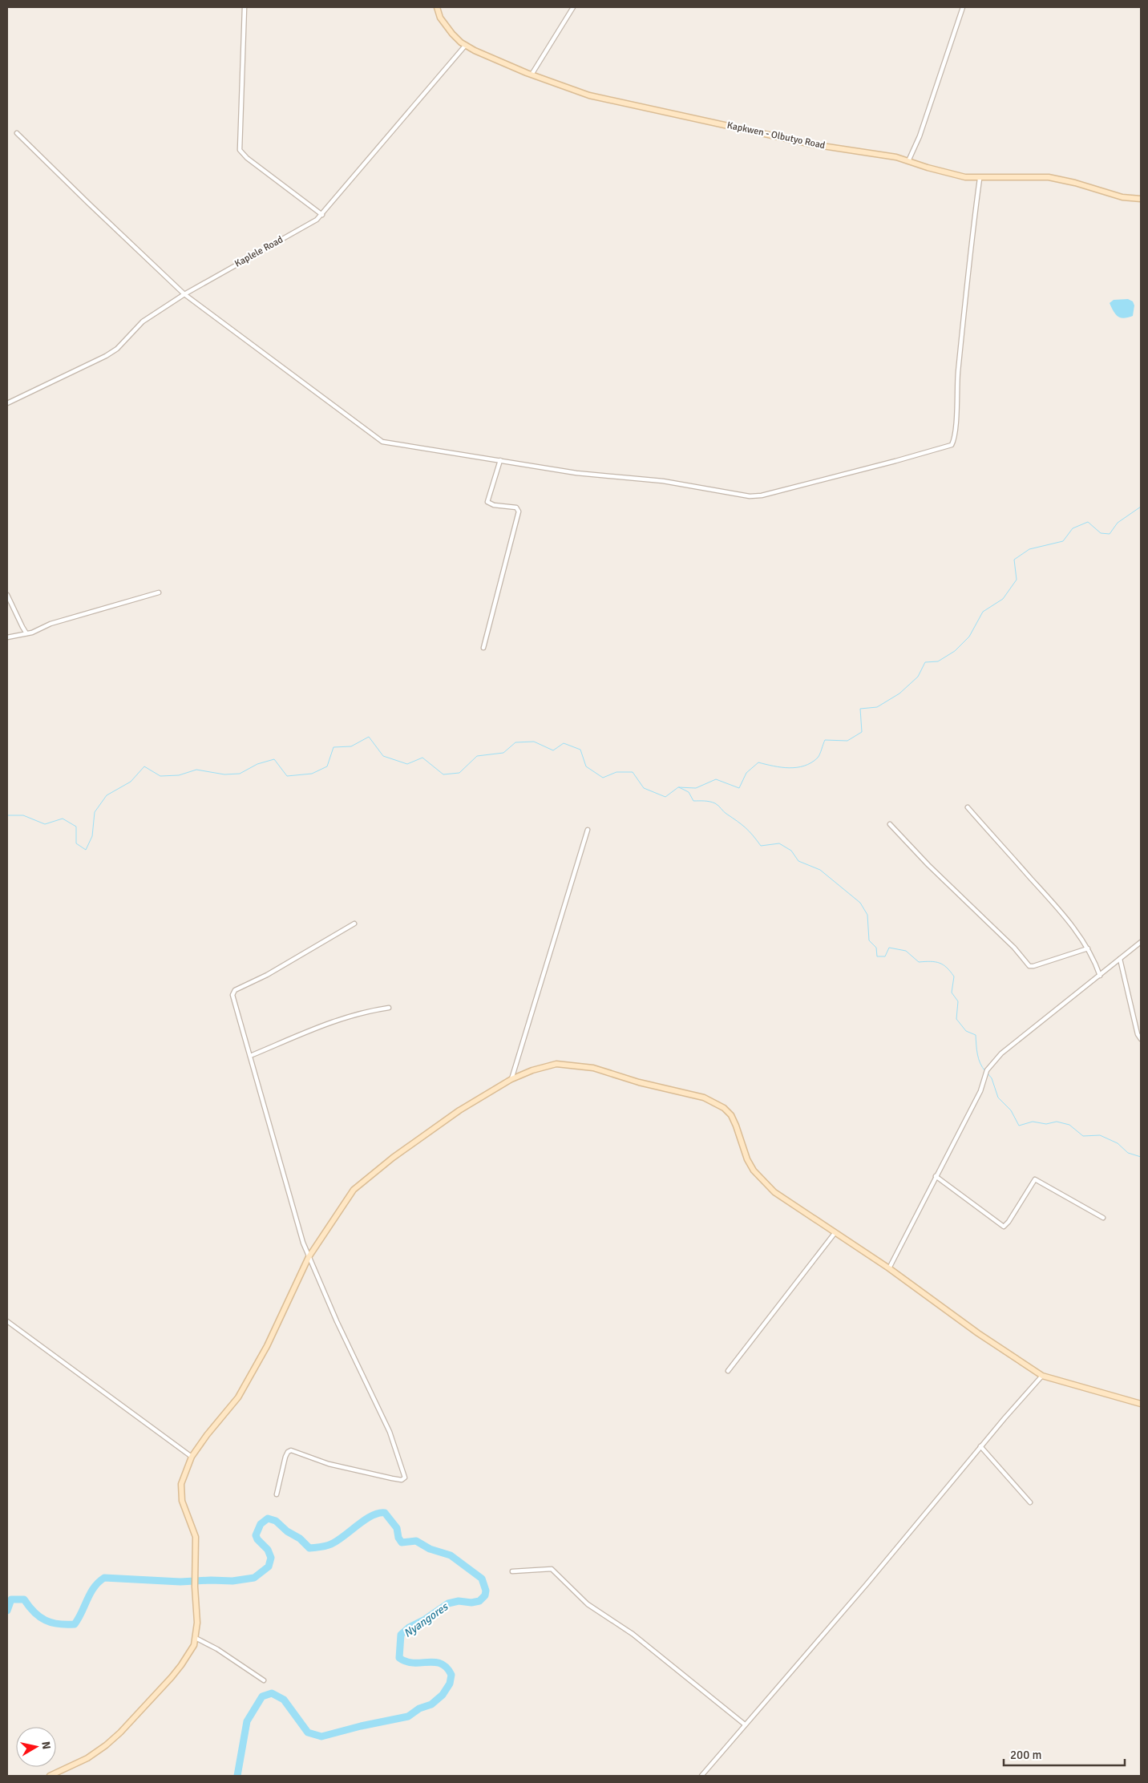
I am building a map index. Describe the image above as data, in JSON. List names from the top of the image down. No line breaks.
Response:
{"streets":{"street":["Kapkwen - Olbutyo Road","Kaplele Road"]},"crossings":[["Kapkwen - Olbutyo Road","Kaplele Road"]],"water":["Nyangores"],"scale_bar":"200 m","north":"right"}
